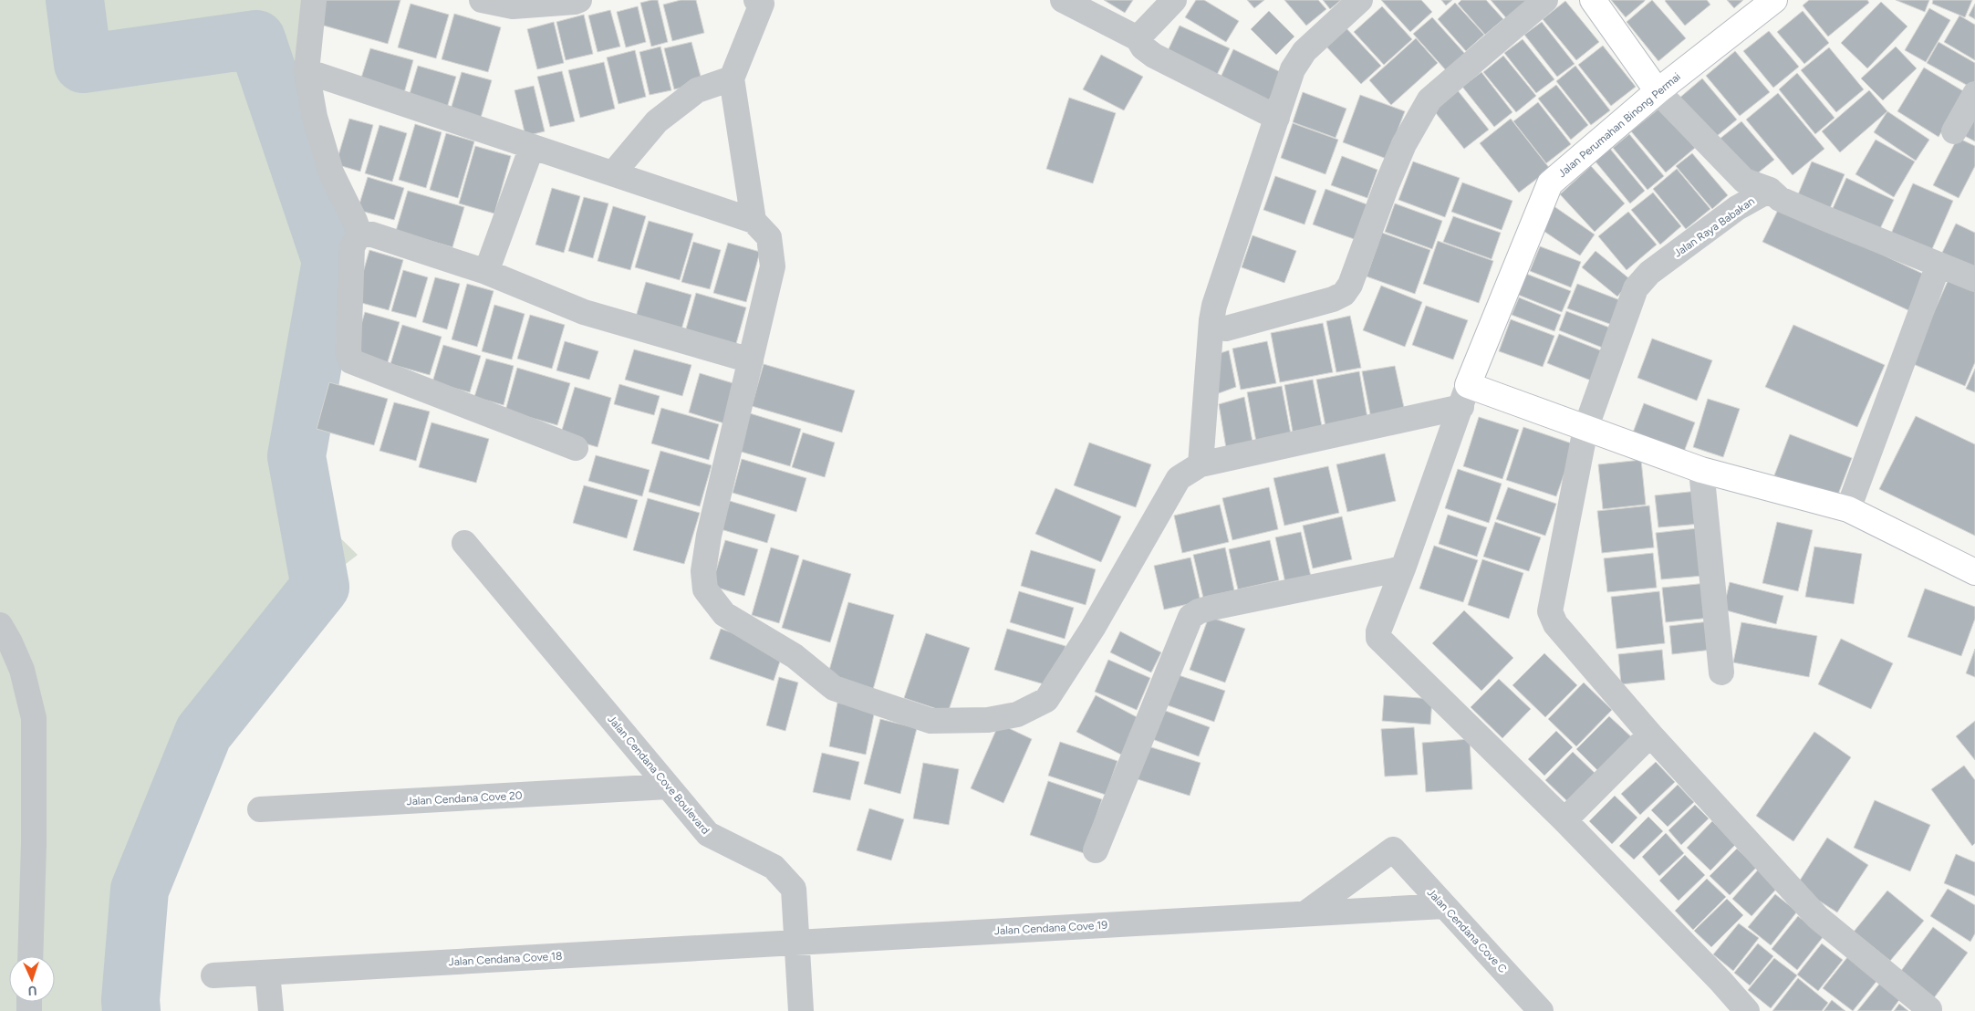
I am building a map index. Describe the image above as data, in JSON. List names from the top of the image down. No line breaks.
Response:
{"streets":{"street":["Jalan Perumahan Binong Permai","Jalan Raya Babakan","Jalan Cendana Cove Boulevard","Jalan Cendana Cove 20","Jalan Cendana Cove 19","Jalan Cendana Cove C","Jalan Cendana Cove 18"]},"crossings":[["Jalan Perumahan Binong Permai","Jalan Raya Babakan"],["Jalan Cendana Cove Boulevard","Jalan Cendana Cove 20"],["Jalan Cendana Cove Boulevard","Jalan Cendana Cove 19"],["Jalan Cendana Cove Boulevard","Jalan Cendana Cove 18"],["Jalan Cendana Cove 19","Jalan Cendana Cove C"],["Jalan Cendana Cove 19","Jalan Cendana Cove 18"]],"north":"bottom"}
